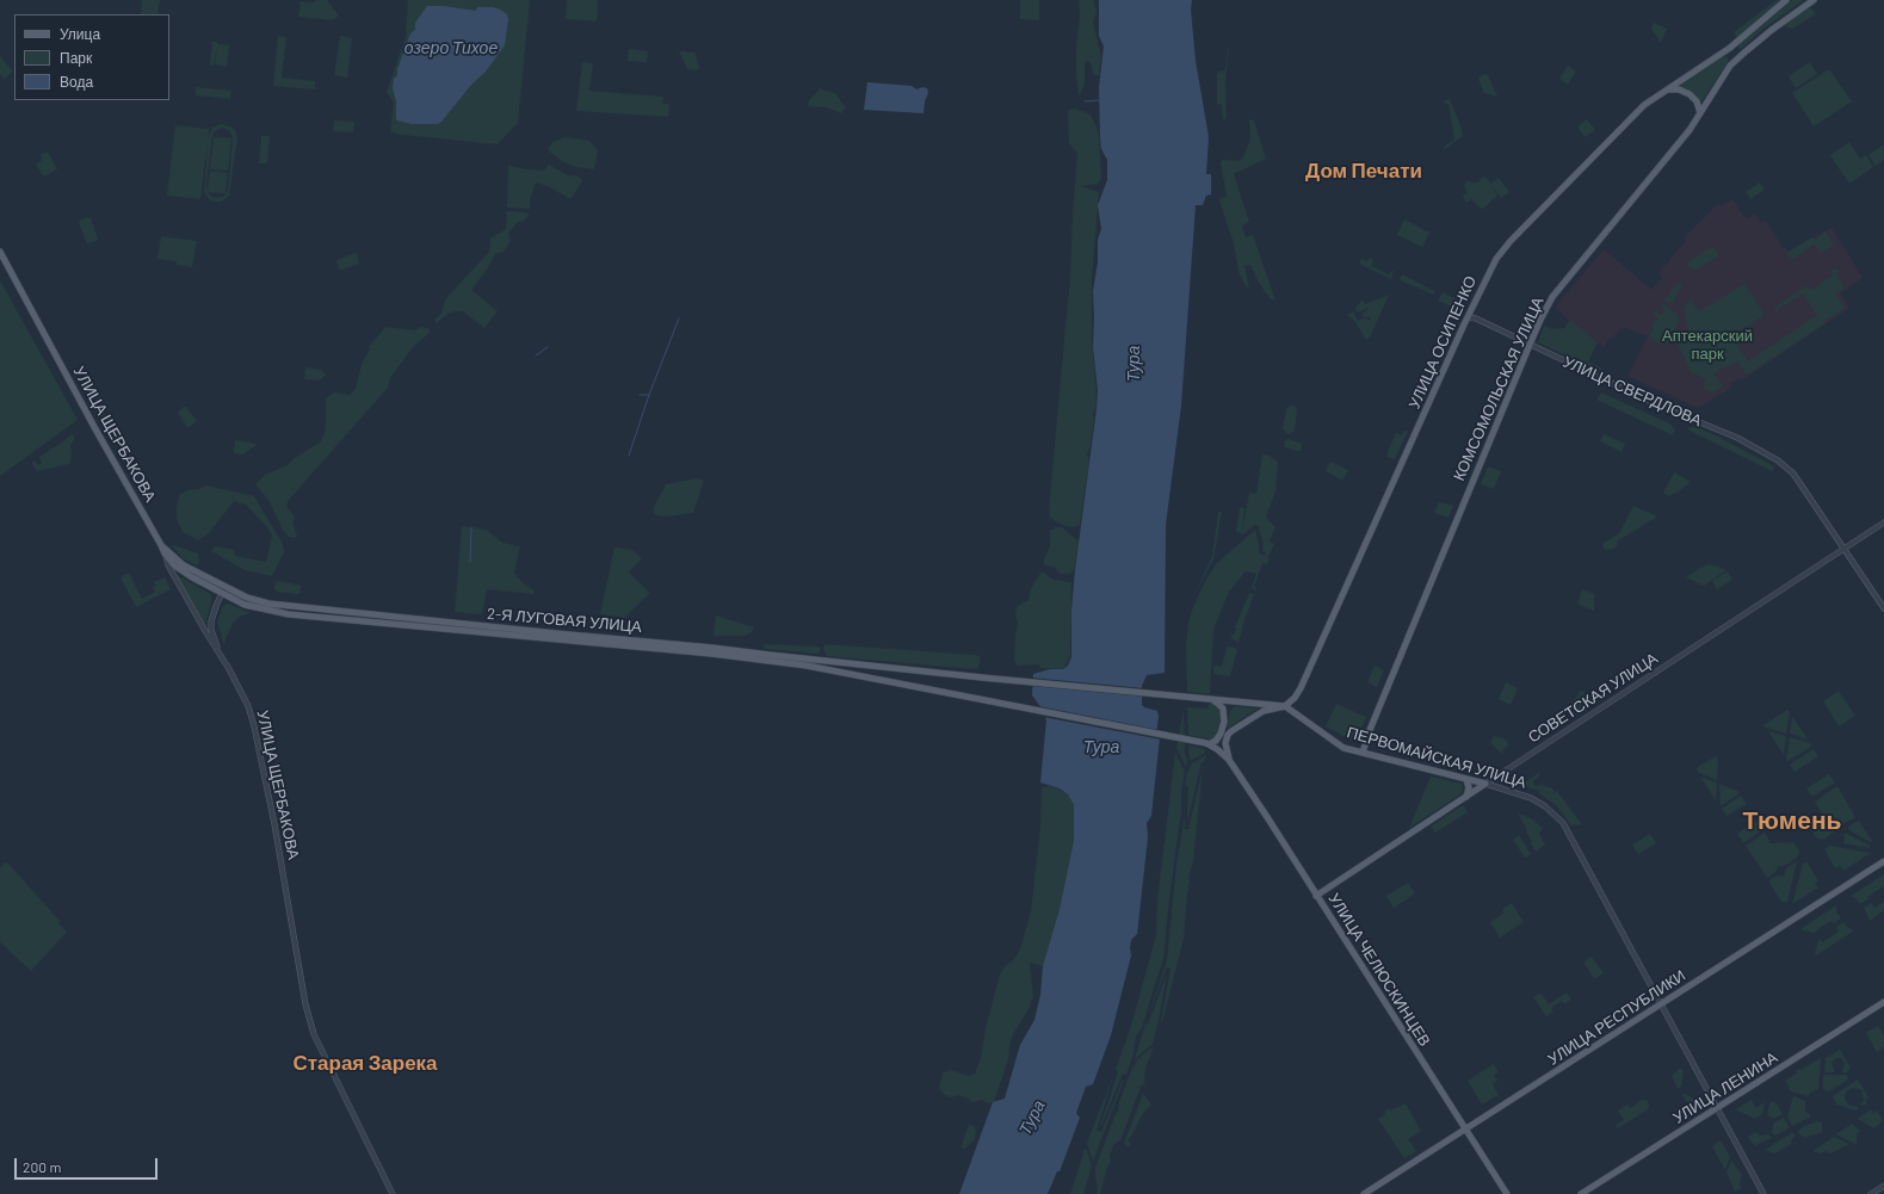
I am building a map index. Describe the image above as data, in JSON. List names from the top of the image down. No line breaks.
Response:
{"streets":{"main road":["УЛИЦА ОСИПЕНКО","КОМСОМОЛЬСКАЯ УЛИЦА","УЛИЦА ЩЕРБАКОВА","2-Я ЛУГОВАЯ УЛИЦА","СОВЕТСКАЯ УЛИЦА","ПЕРВОМАЙСКАЯ УЛИЦА","УЛИЦА ЧЕЛЮСКИНЦЕВ","УЛИЦА РЕСПУБЛИКИ","УЛИЦА ЛЕНИНА"],"street":["УЛИЦА СВЕРДЛОВА"]},"crossings":[["УЛИЦА ОСИПЕНКО","УЛИЦА СВЕРДЛОВА"],["УЛИЦА ОСИПЕНКО","2-Я ЛУГОВАЯ УЛИЦА"],["УЛИЦА ОСИПЕНКО","ПЕРВОМАЙСКАЯ УЛИЦА"],["КОМСОМОЛЬСКАЯ УЛИЦА","УЛИЦА СВЕРДЛОВА"],["КОМСОМОЛЬСКАЯ УЛИЦА","ПЕРВОМАЙСКАЯ УЛИЦА"],["УЛИЦА СВЕРДЛОВА","СОВЕТСКАЯ УЛИЦА"],["УЛИЦА ЩЕРБАКОВА","2-Я ЛУГОВАЯ УЛИЦА"],["2-Я ЛУГОВАЯ УЛИЦА","ПЕРВОМАЙСКАЯ УЛИЦА"],["СОВЕТСКАЯ УЛИЦА","ПЕРВОМАЙСКАЯ УЛИЦА"],["СОВЕТСКАЯ УЛИЦА","УЛИЦА ЧЕЛЮСКИНЦЕВ"],["ПЕРВОМАЙСКАЯ УЛИЦА","УЛИЦА РЕСПУБЛИКИ"],["ПЕРВОМАЙСКАЯ УЛИЦА","УЛИЦА ЛЕНИНА"],["УЛИЦА ЧЕЛЮСКИНЦЕВ","УЛИЦА РЕСПУБЛИКИ"]],"districts":["Дом Печати","Тюмень","Старая Зарека"],"water":["озеро Тихое","Тура"],"parks":["Аптекарский парк"],"legend":["Улица","Парк","Вода"],"scale_bar":"200 m"}
